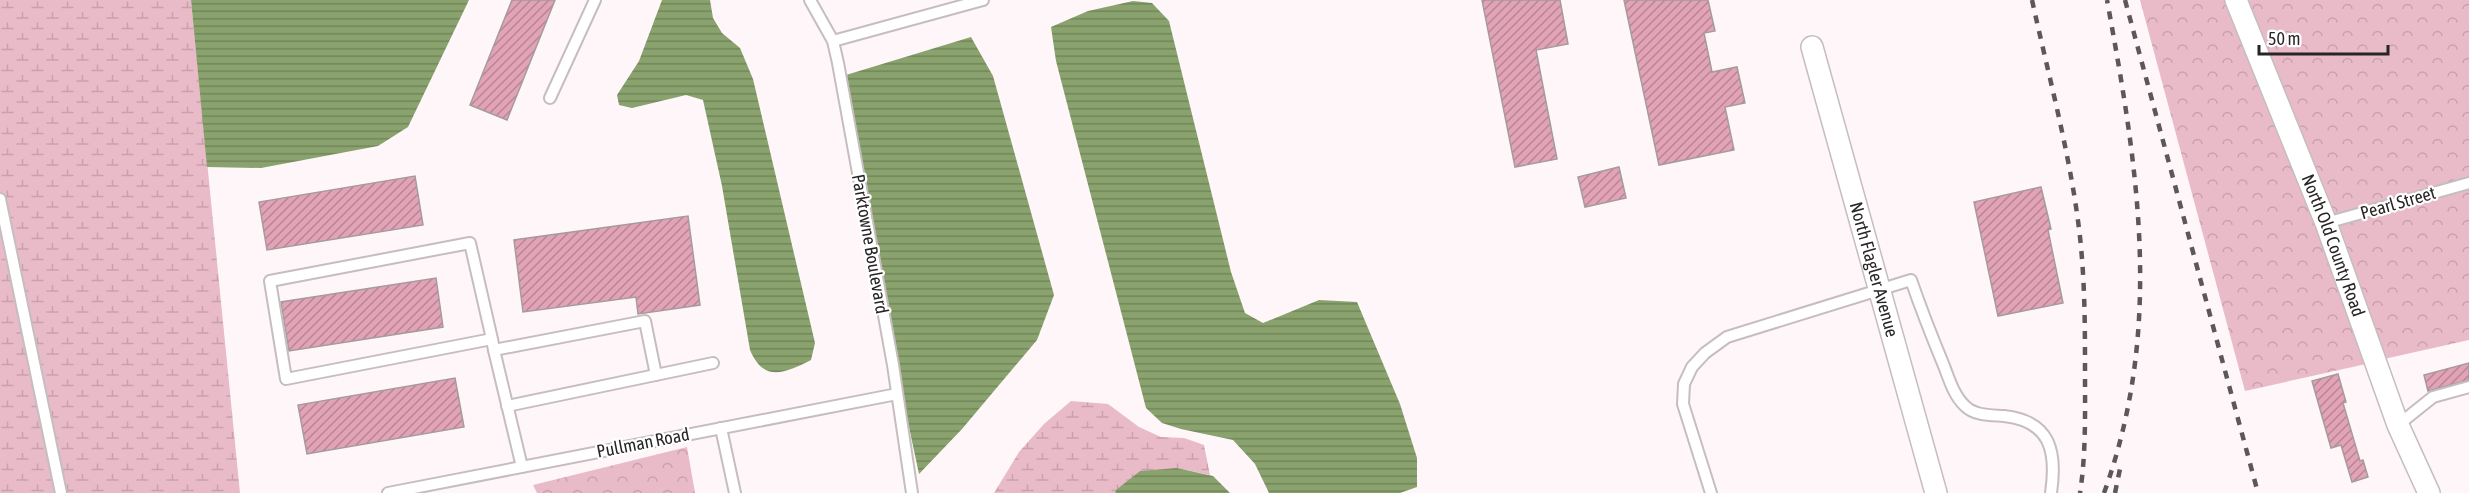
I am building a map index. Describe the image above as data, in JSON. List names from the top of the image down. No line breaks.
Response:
{"streets":{"street":["North Old County Road","North Flagler Avenue"],"lane":["Pearl Street","Parktowne Boulevard","Pullman Road"]},"crossings":[["Pearl Street","North Old County Road"],["Parktowne Boulevard","Pullman Road"]],"scale_bar":"50 m"}
